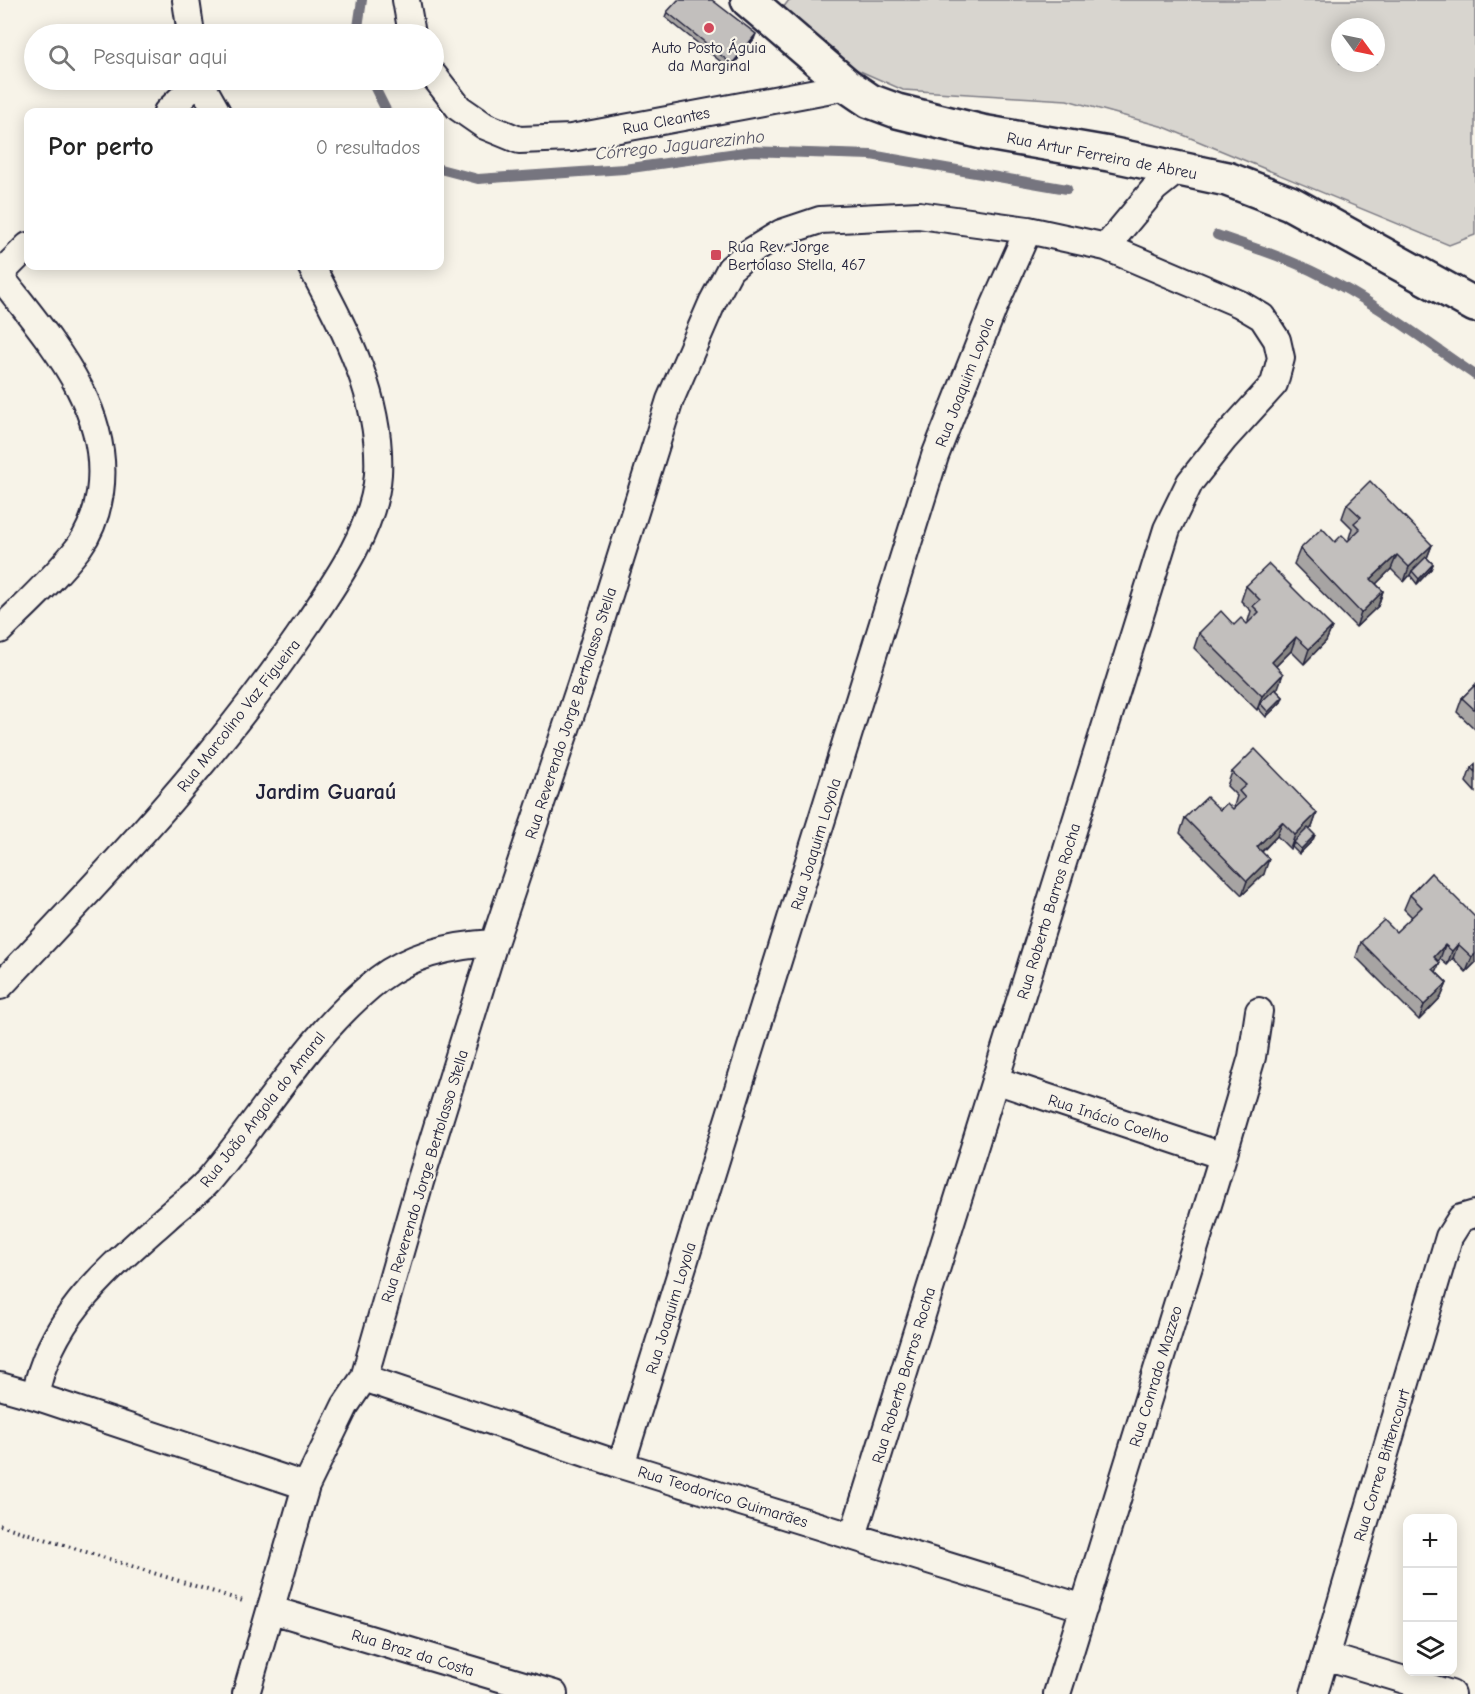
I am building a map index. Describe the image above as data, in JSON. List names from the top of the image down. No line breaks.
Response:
{"streets":{"street":["Rua Cleantes","Rua Artur Ferreira de Abreu","Rua Joaquim Loyola","Rua Reverendo Jorge Bertolasso Stella","Rua Marcolino Vaz Figueira","Rua Roberto Barros Rocha","Rua João Angola do Amaral","Rua Inácio Coelho","Rua Conrado Mazzeo","Rua Correa Bittencourt","Rua Teodorico Guimarães","Rua Braz da Costa"]},"crossings":[["Rua Cleantes","Rua Artur Ferreira de Abreu"],["Rua Joaquim Loyola","Rua Reverendo Jorge Bertolasso Stella"],["Rua Joaquim Loyola","Rua Teodorico Guimarães"],["Rua Reverendo Jorge Bertolasso Stella","Rua Roberto Barros Rocha"],["Rua Reverendo Jorge Bertolasso Stella","Rua João Angola do Amaral"],["Rua Reverendo Jorge Bertolasso Stella","Rua Teodorico Guimarães"],["Rua Reverendo Jorge Bertolasso Stella","Rua Braz da Costa"],["Rua Roberto Barros Rocha","Rua Inácio Coelho"],["Rua Roberto Barros Rocha","Rua Teodorico Guimarães"],["Rua Inácio Coelho","Rua Conrado Mazzeo"],["Rua Conrado Mazzeo","Rua Teodorico Guimarães"]],"districts":["Jardim Guaraú"],"water":["Córrego Jaguarezinho"],"places":{"other":["Auto Posto Águia da Marginal"],"transit":["Rua Rev. Jorge Bertolaso Stella, 467"]},"north":"bottom right","page":{"search":"Pesquisar aqui","heading":["Por perto","0 resultados"],"map_buttons":["+","−"]}}
